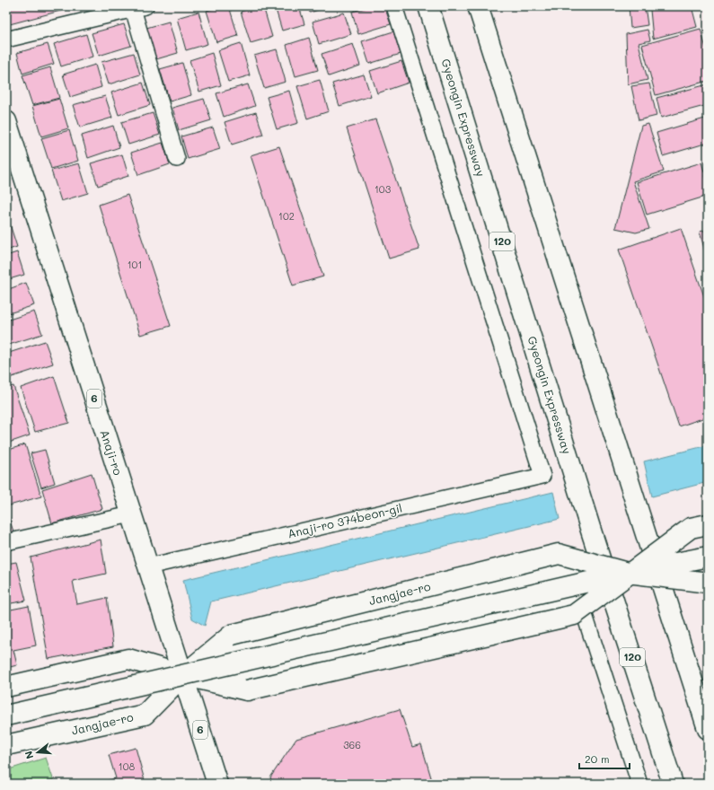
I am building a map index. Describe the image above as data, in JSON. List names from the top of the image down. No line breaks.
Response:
{"streets":{"main road":["Gyeongin Expressway","120","6","Anaji-ro","Jangjae-ro"],"street":["Anaji-ro 374beon-gil"]},"crossings":[["Anaji-ro","Anaji-ro 374beon-gil"],["Anaji-ro","Jangjae-ro"]],"house_numbers":["103","102","101","366","108"],"scale_bar":"20 m","north":"left"}
